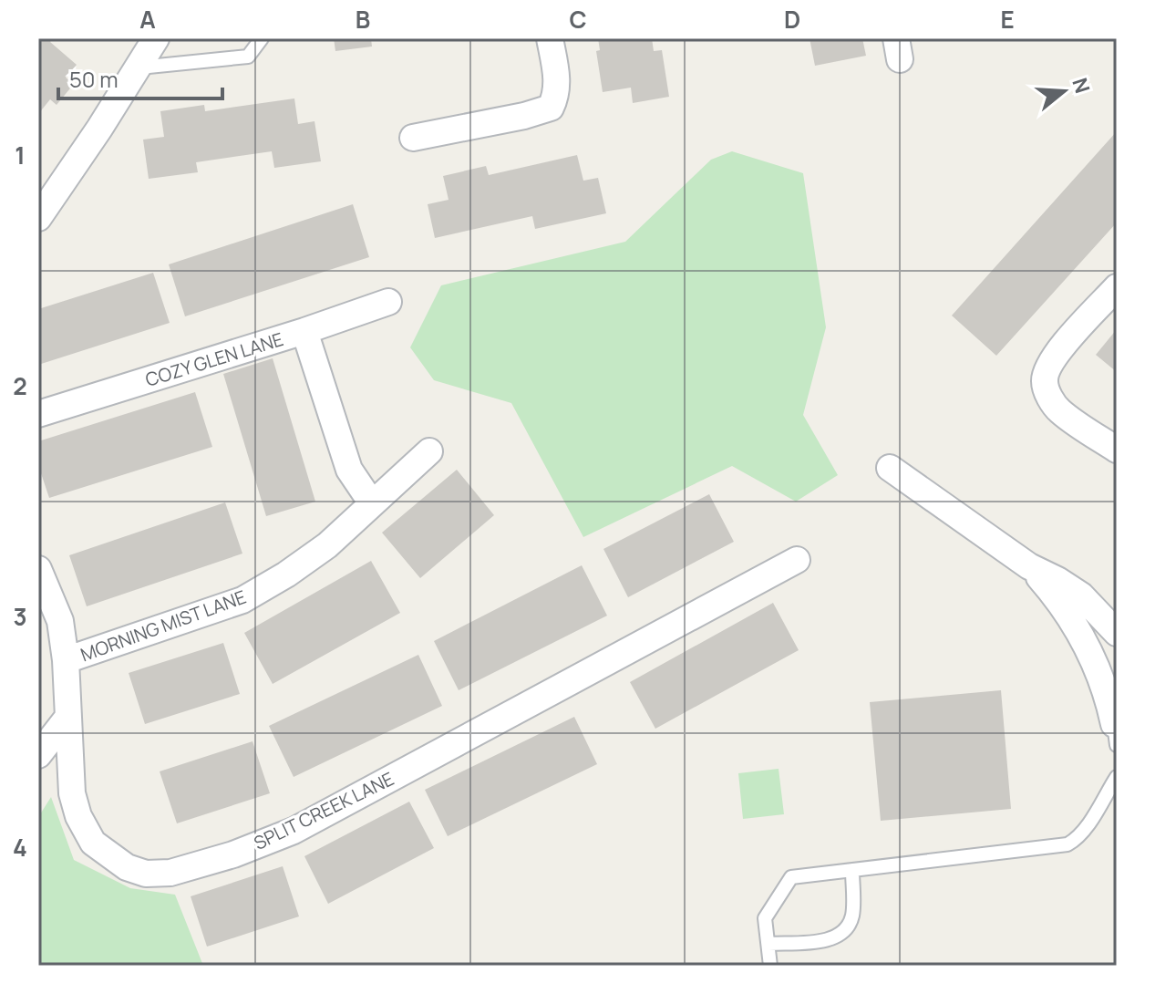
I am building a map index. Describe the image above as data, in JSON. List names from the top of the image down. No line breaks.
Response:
{"streets":{"street":["COZY GLEN LANE","MORNING MIST LANE","SPLIT CREEK LANE"]},"crossings":[["MORNING MIST LANE","SPLIT CREEK LANE"]],"scale_bar":"50 m","north":"right","grid":{"columns":["A","B","C","D","E"],"rows":["1","2","3","4"]}}
